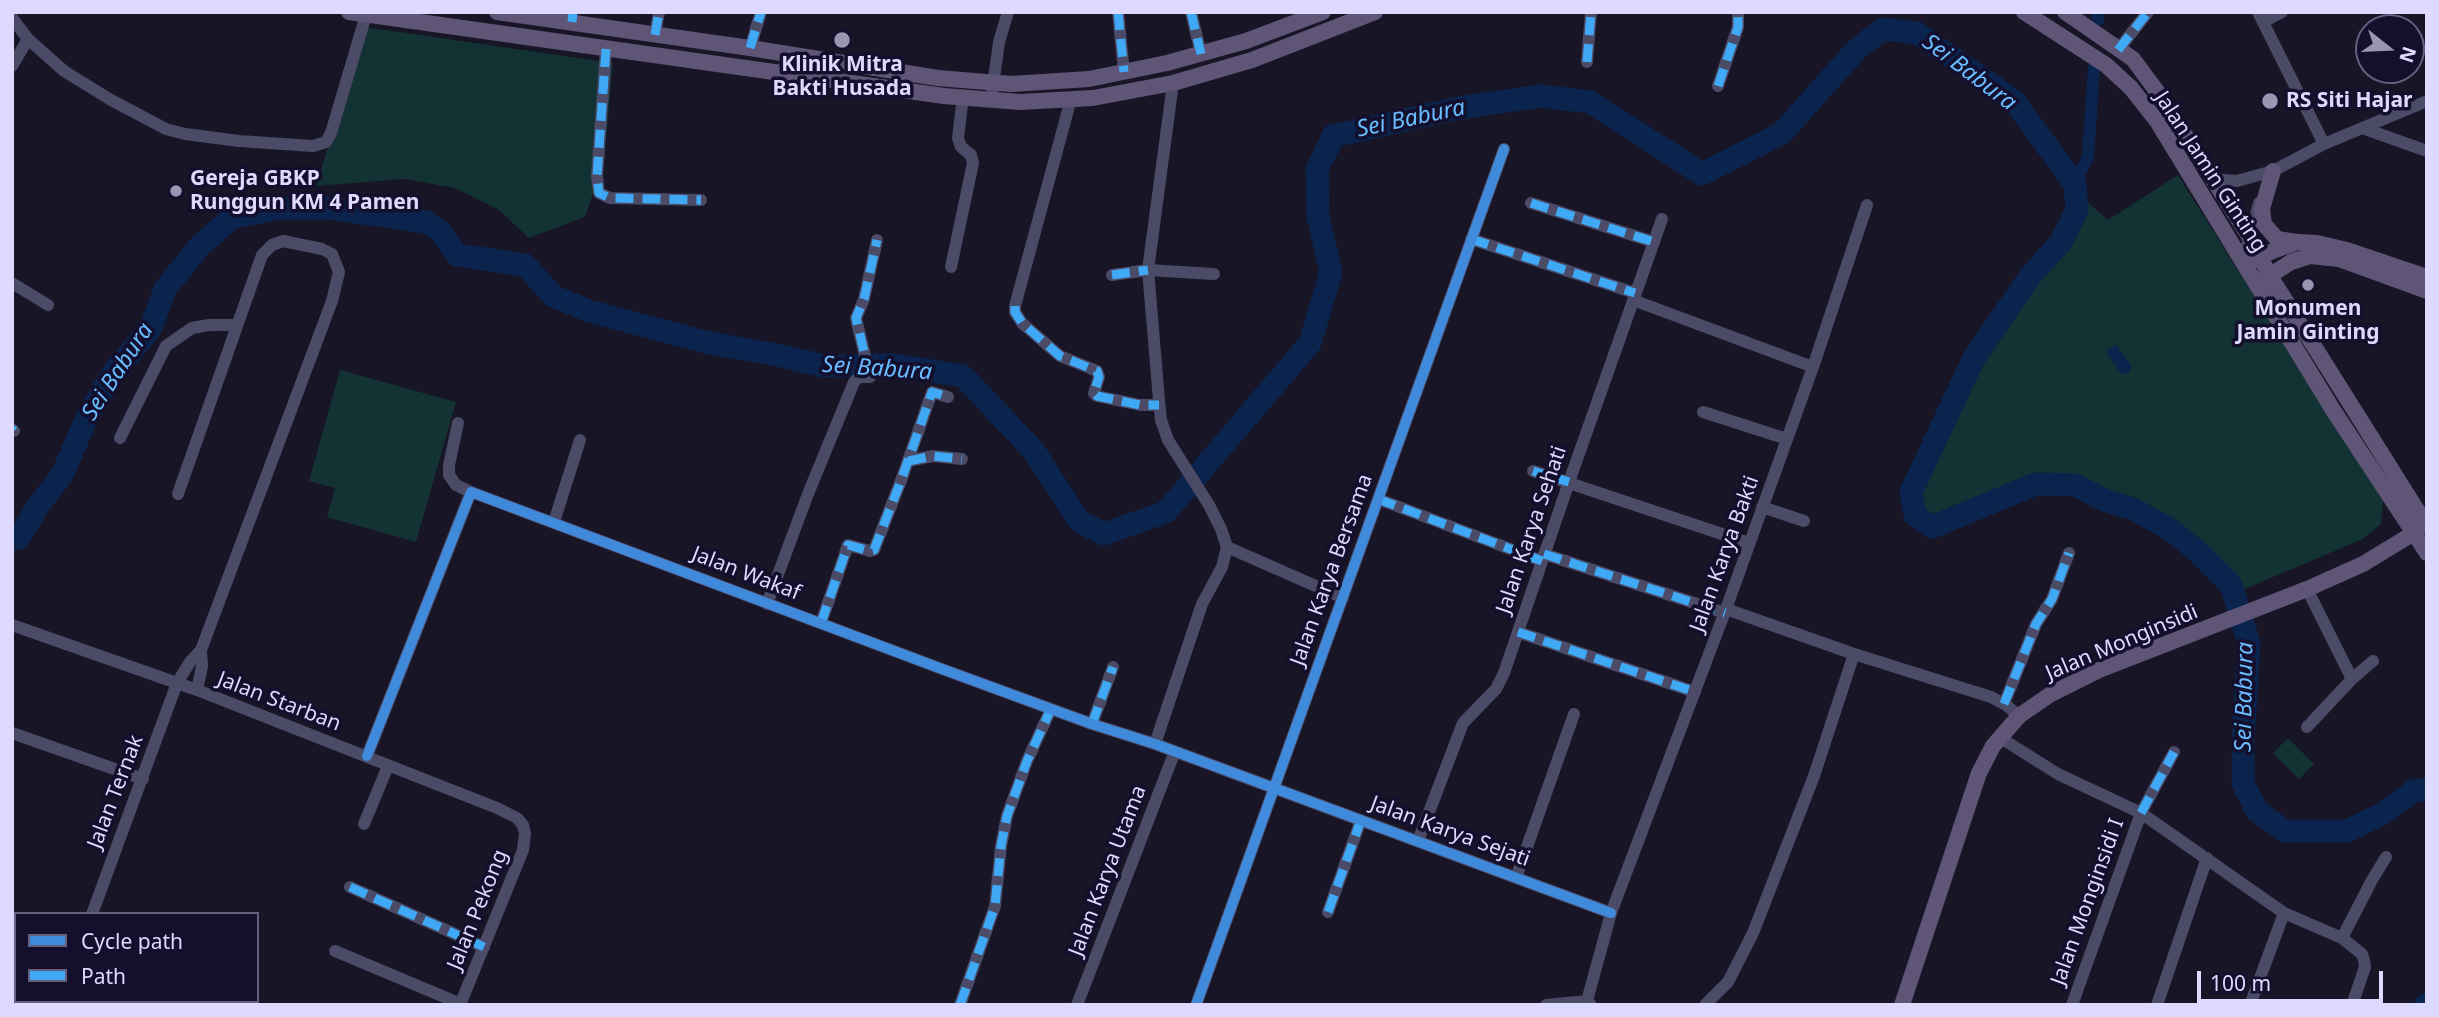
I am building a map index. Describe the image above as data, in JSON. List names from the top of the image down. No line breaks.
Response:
{"streets":{"main road":["Jalan Jamin Ginting","Jalan Monginsidi"],"street":["Jalan Karya Sehati","Jalan Karya Bakti","Jalan Karya Bersama","Jalan Wakaf","Jalan Starban","Jalan Ternak","Jalan Karya Sejati","Jalan Karya Utama","Jalan Monginsidi I","Jalan Pekong"]},"crossings":[["Jalan Jamin Ginting","Jalan Monginsidi"],["Jalan Karya Sehati","Jalan Karya Sejati"],["Jalan Karya Bakti","Jalan Karya Sejati"],["Jalan Karya Bersama","Jalan Wakaf"],["Jalan Karya Bersama","Jalan Karya Sejati"],["Jalan Wakaf","Jalan Karya Sejati"],["Jalan Wakaf","Jalan Karya Utama"],["Jalan Starban","Jalan Ternak"],["Jalan Starban","Jalan Pekong"]],"water":["Sei Babura"],"places":["Klinik Mitra Bakti Husada","RS Siti Hajar","Gereja GBKP Runggun KM 4 Pamen","Monumen Jamin Ginting"],"legend":["Cycle path","Path"],"scale_bar":"100 m","north":"right"}
